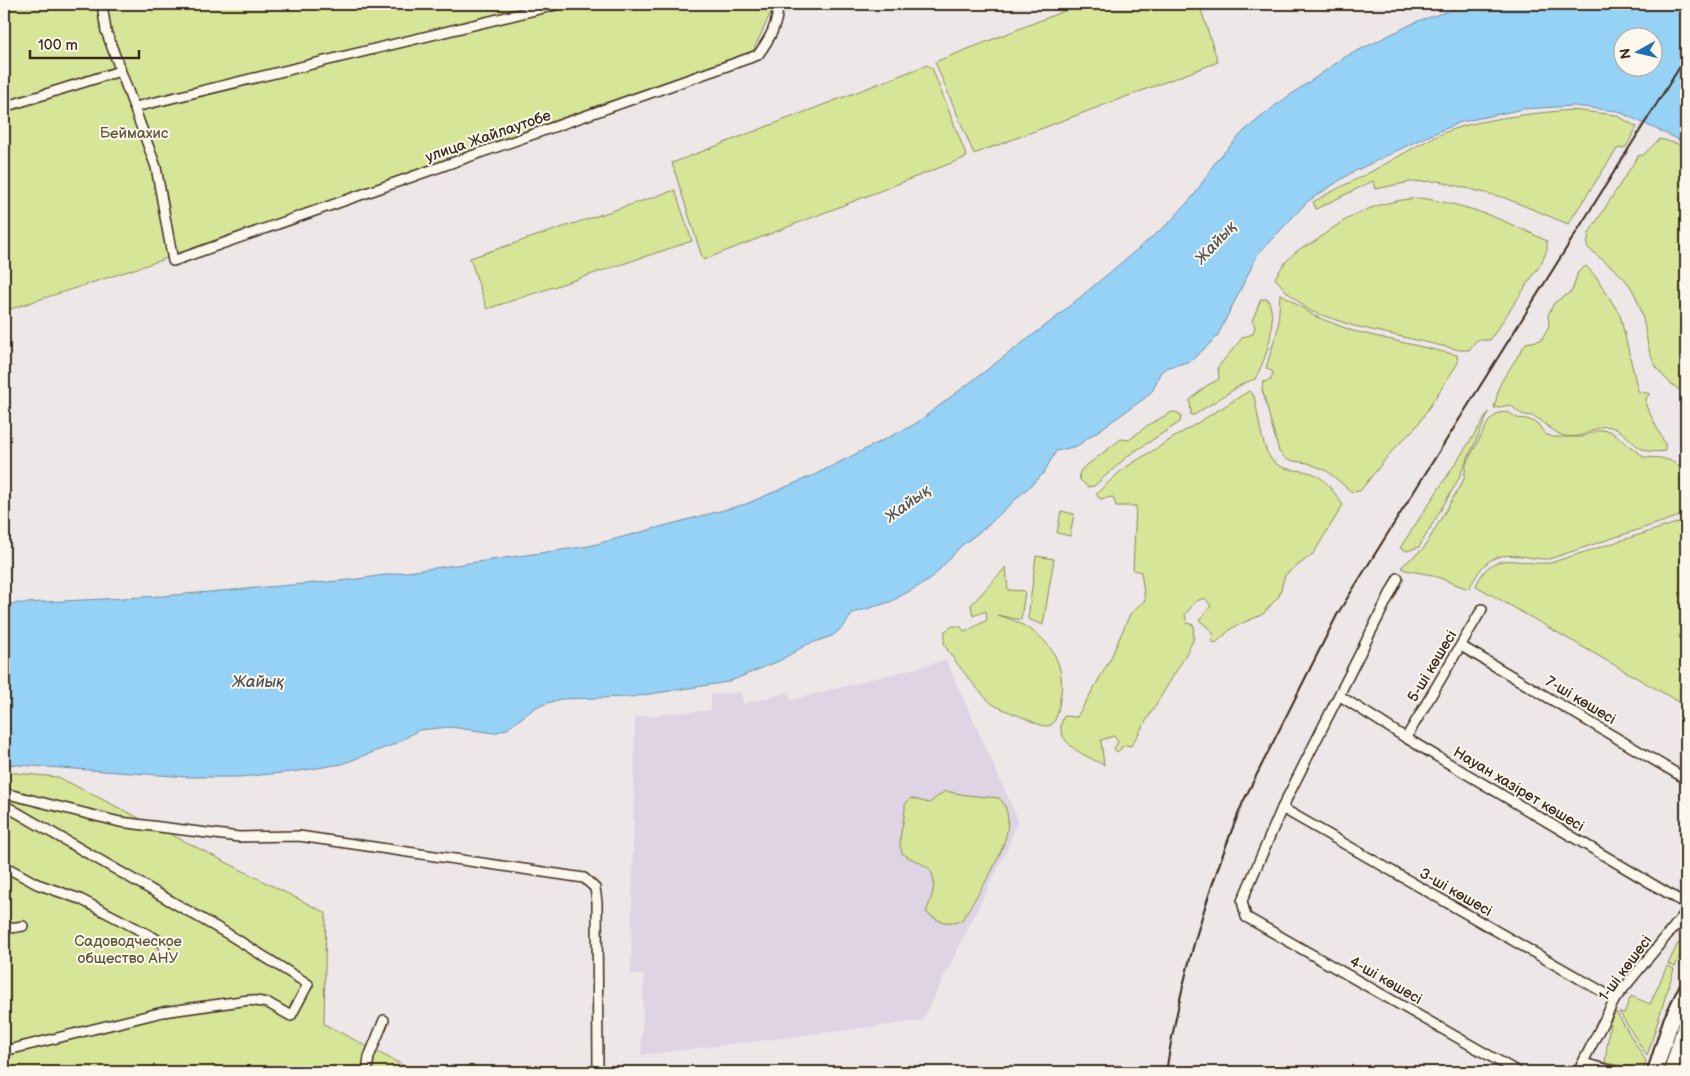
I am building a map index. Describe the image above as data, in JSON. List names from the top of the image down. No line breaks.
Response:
{"streets":{"street":["улица Жайлаутобе","5-шi көшесі","7-шi көшесі","Науан хазірет көшесі","3-шi көшесі","1-шi көшесі","4-шi көшесі"]},"crossings":[["5-шi көшесі","7-шi көшесі"],["5-шi көшесі","Науан хазірет көшесі"],["3-шi көшесі","1-шi көшесі"],["3-шi көшесі","4-шi көшесі"]],"water":["Жайық"],"parks":["Беймахис","Садоводческое общество АНУ"],"scale_bar":"100 m","north":"left"}
